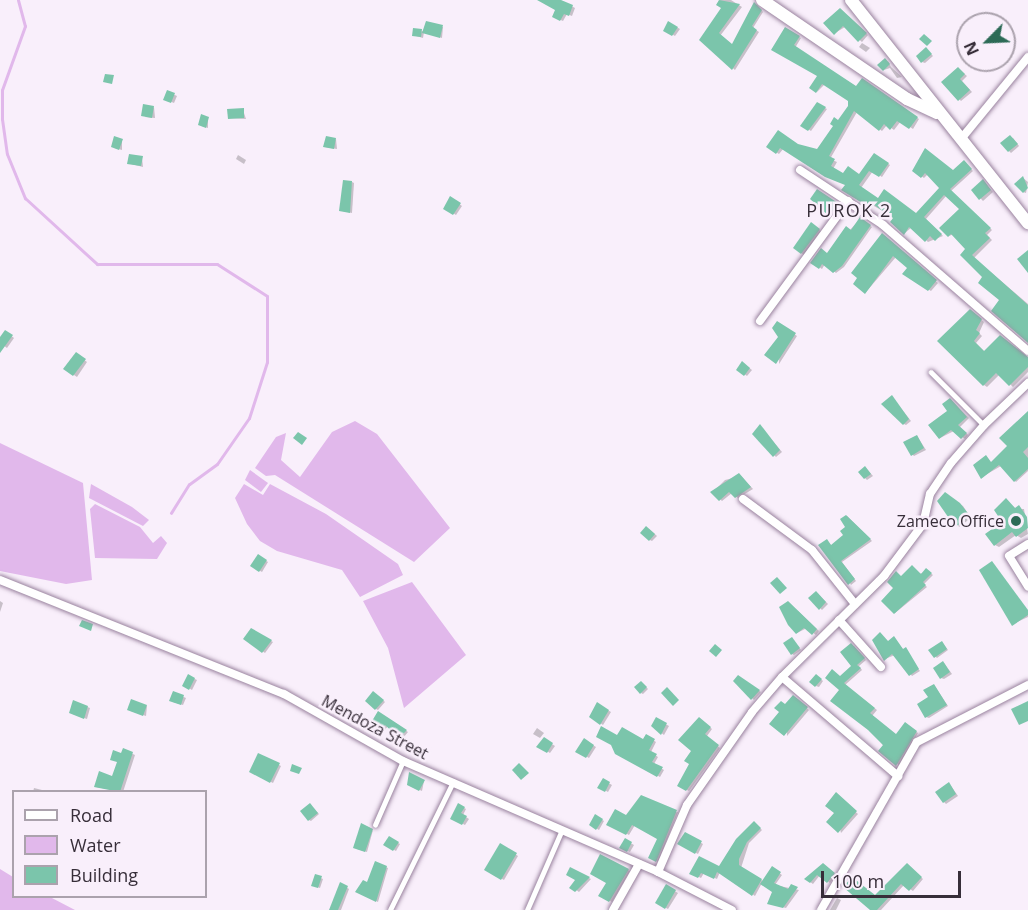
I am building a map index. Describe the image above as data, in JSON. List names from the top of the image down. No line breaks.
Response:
{"streets":{"street":["Mendoza Street"]},"districts":["PUROK 2"],"places":["Zameco Office"],"legend":["Road","Water","Building"],"scale_bar":"100 m","north":"bottom left"}
